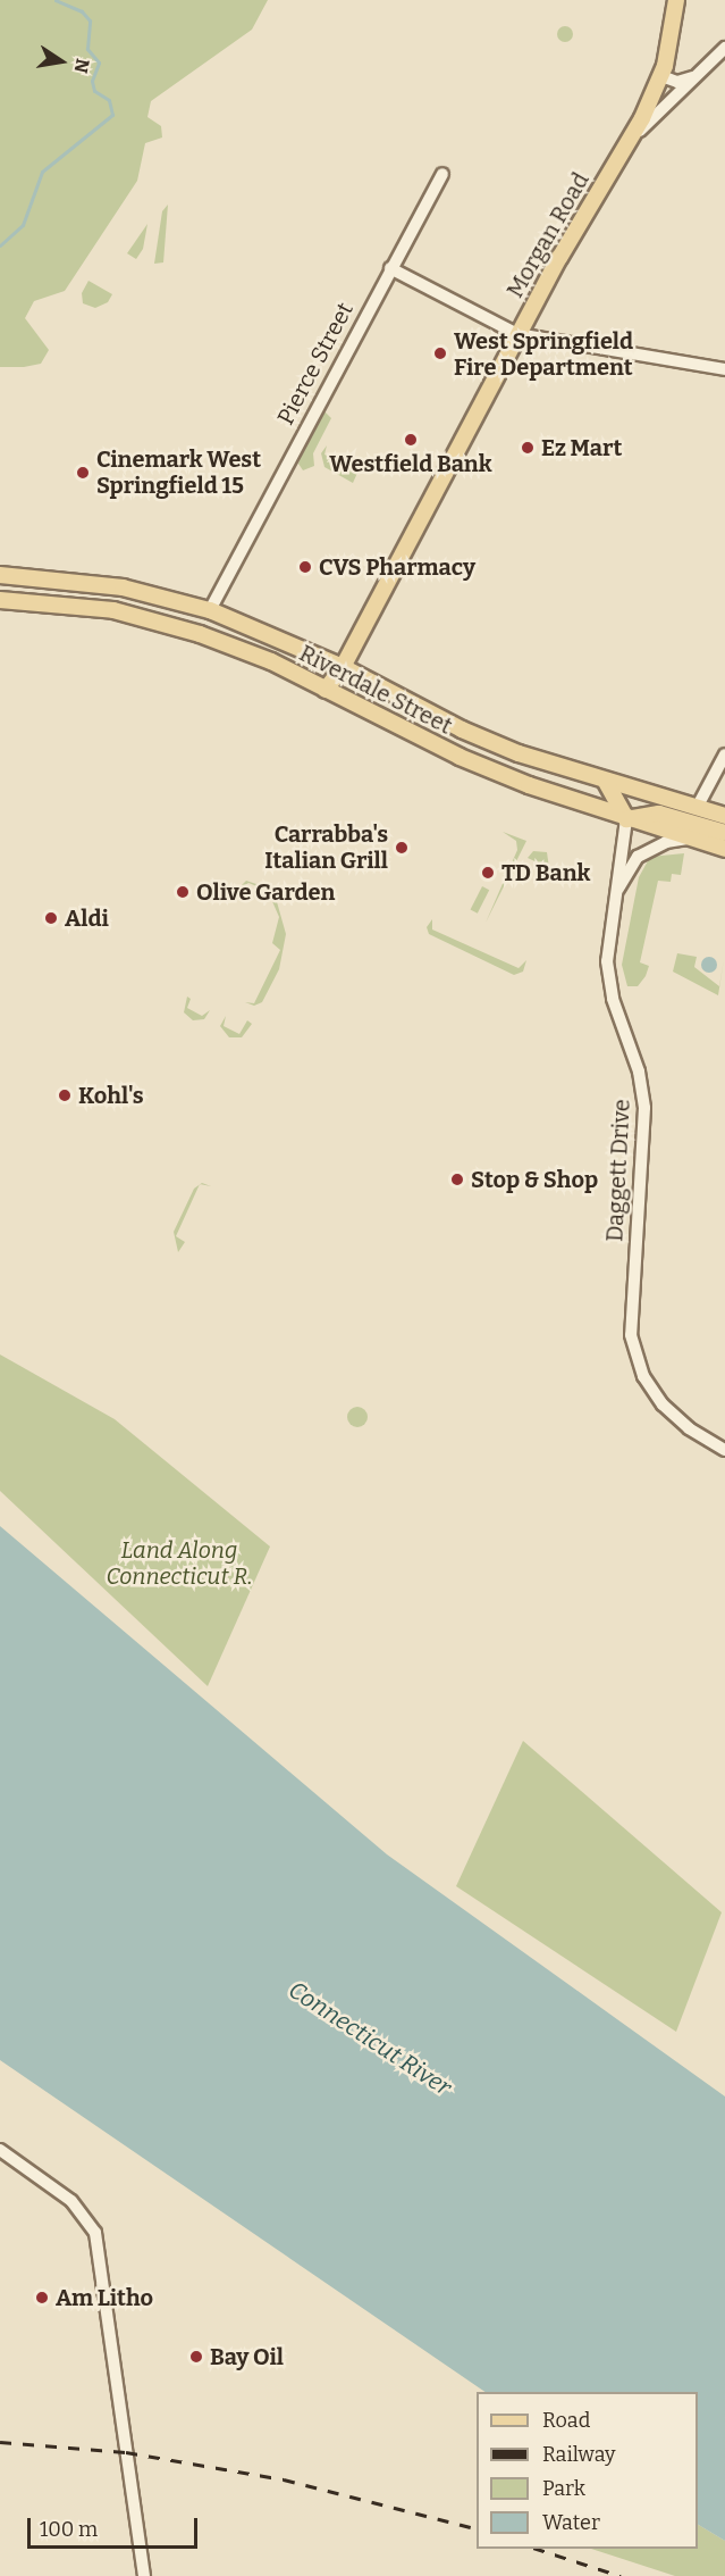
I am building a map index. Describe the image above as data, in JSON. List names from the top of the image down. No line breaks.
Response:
{"streets":{"main road":["Morgan Road","Riverdale Street"],"street":["Pierce Street","Daggett Drive"]},"crossings":[["Morgan Road","Riverdale Street"],["Pierce Street","Riverdale Street"],["Riverdale Street","Daggett Drive"]],"water":["Connecticut River"],"parks":["Land Along Connecticut R."],"places":["West Springfield Fire Department","Westfield Bank","Ez Mart","Cinemark West Springfield 15","CVS Pharmacy","Carrabba's Italian Grill","TD Bank","Olive Garden","Aldi","Kohl's","Stop & Shop","Am Litho","Bay Oil"],"legend":["Road","Railway","Park","Water"],"scale_bar":"100 m","north":"right"}
